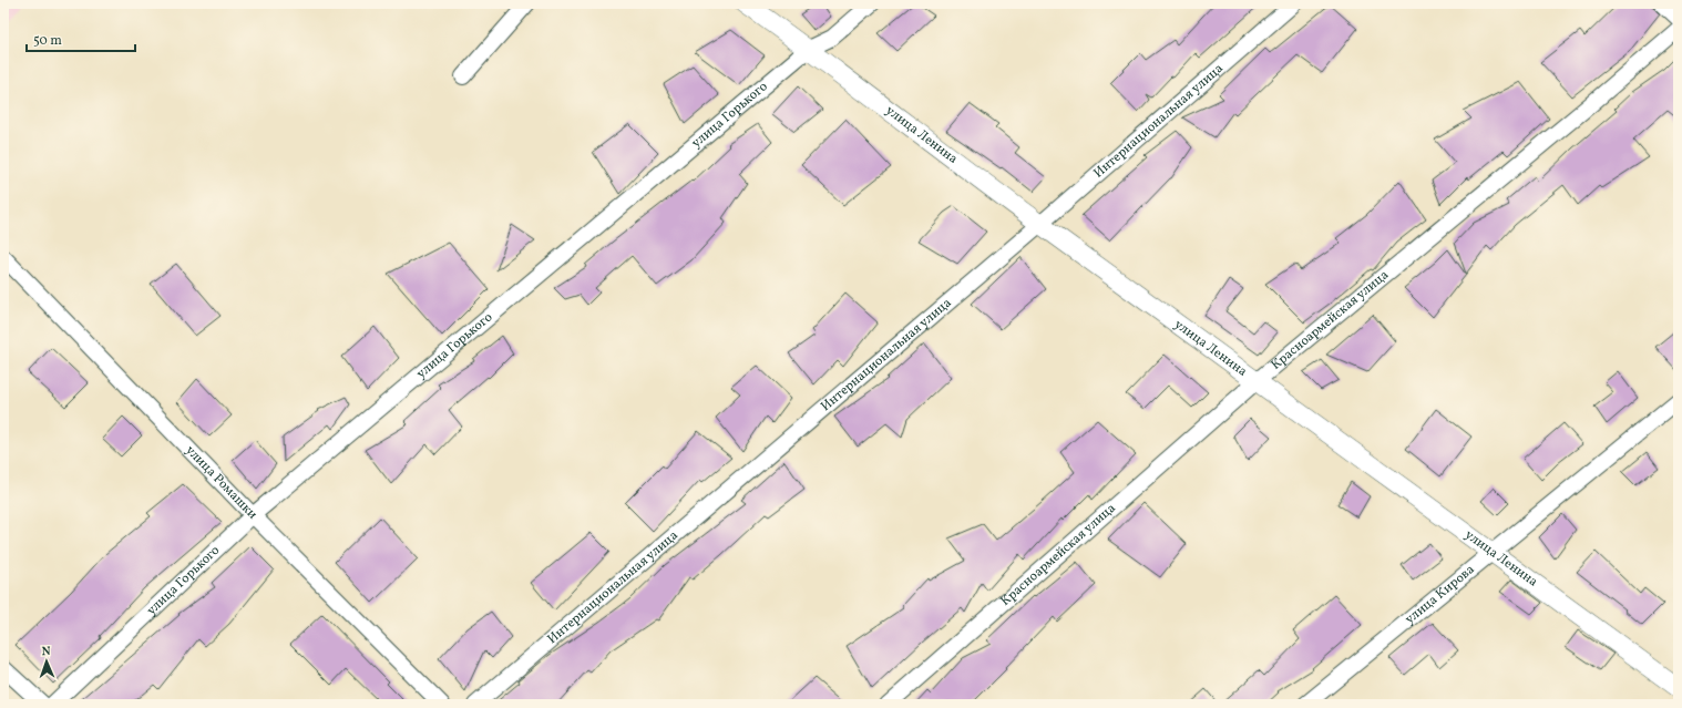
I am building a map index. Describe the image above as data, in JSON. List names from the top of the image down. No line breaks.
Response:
{"streets":{"street":["улица Горького","Интернациональная улица","улица Ленина","Красноармейская улица","улица Ромашки","улица Кирова"]},"crossings":[["улица Горького","улица Ленина"],["улица Горького","улица Ромашки"],["Интернациональная улица","улица Ленина"],["улица Ленина","Красноармейская улица"],["улица Ленина","улица Кирова"]],"scale_bar":"50 m","north":"top"}
